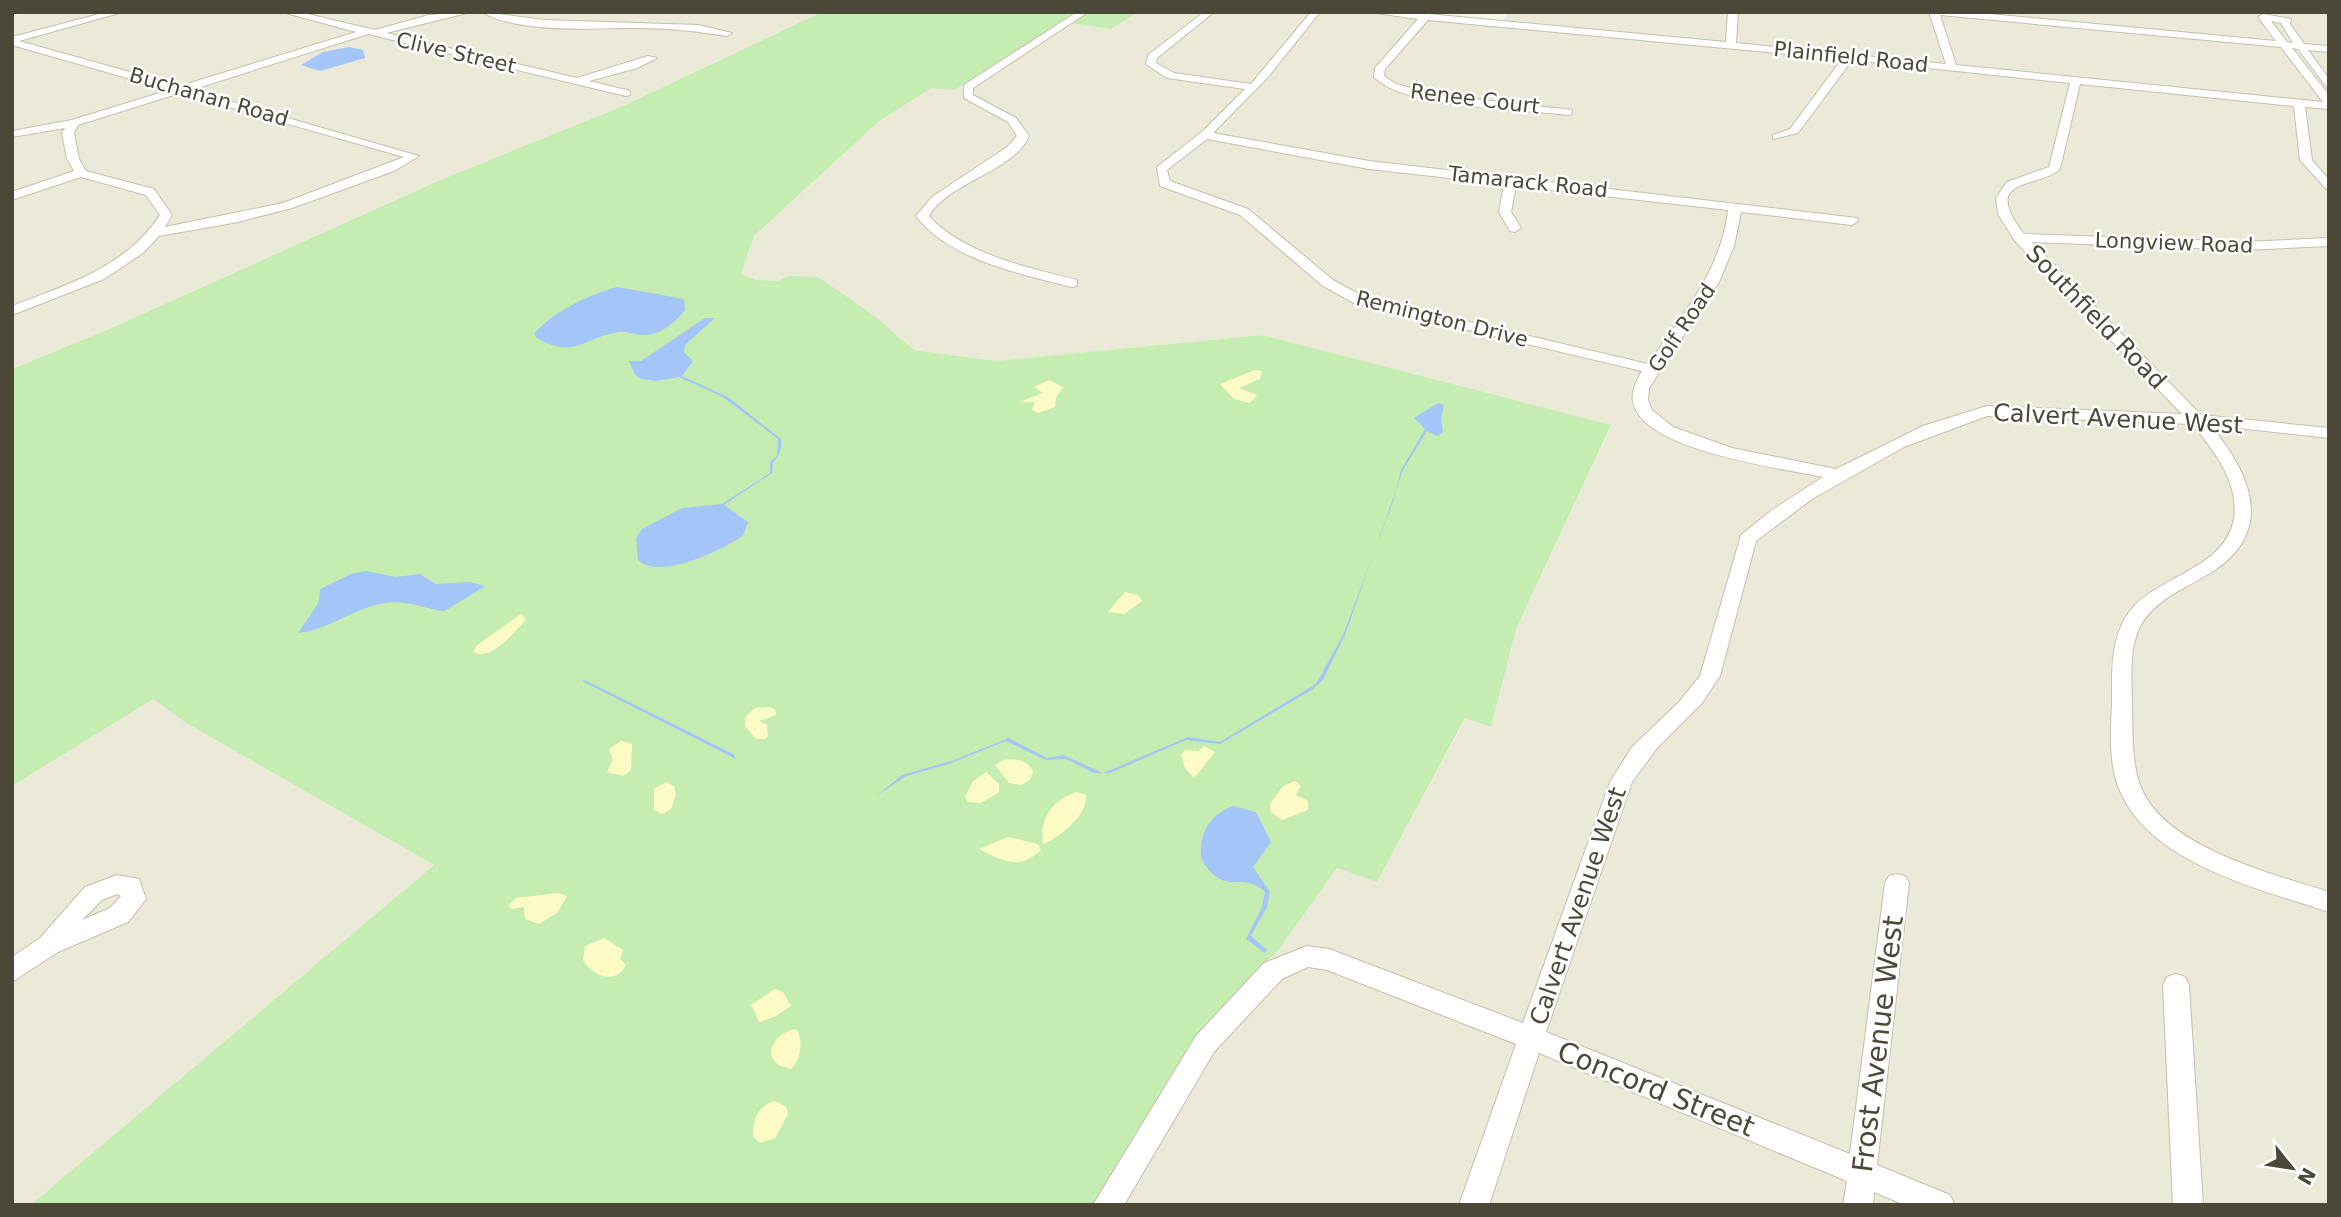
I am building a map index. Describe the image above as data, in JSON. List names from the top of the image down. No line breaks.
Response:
{"streets":{"street":["Clive Street","Plainfield Road","Buchanan Road","Renee Court","Tamarack Road","Longview Road","Southfield Road","Remington Drive","Golf Road","Calvert Avenue West","Frost Avenue West","Concord Street"]},"crossings":[["Plainfield Road","Renee Court"],["Plainfield Road","Southfield Road"],["Tamarack Road","Remington Drive"],["Tamarack Road","Golf Road"],["Longview Road","Southfield Road"],["Southfield Road","Calvert Avenue West"],["Remington Drive","Golf Road"],["Golf Road","Calvert Avenue West"],["Calvert Avenue West","Concord Street"],["Frost Avenue West","Concord Street"]],"north":"bottom right"}
